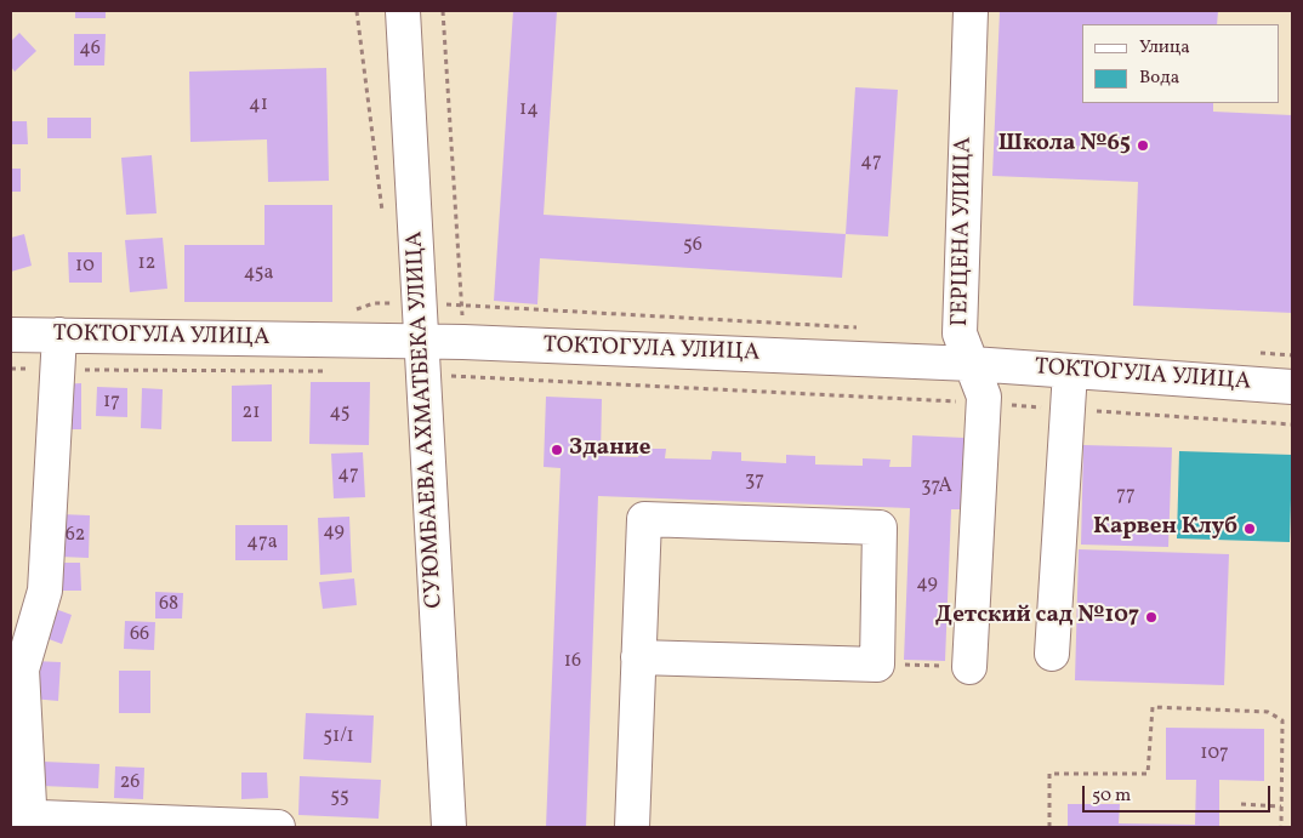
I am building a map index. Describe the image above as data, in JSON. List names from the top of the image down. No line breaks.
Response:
{"streets":{"street":["ГЕРЦЕНА УЛИЦА","ТОКТОГУЛА УЛИЦА","СУЮМБАЕВА АХМАТБЕКА УЛИЦА"]},"crossings":[["ГЕРЦЕНА УЛИЦА","ТОКТОГУЛА УЛИЦА"],["ТОКТОГУЛА УЛИЦА","СУЮМБАЕВА АХМАТБЕКА УЛИЦА"]],"places":["Школа №65","Здание","Карвен Клуб","Детский сад №107"],"house_numbers":["46","41","14","47","56","12","10","45а","17","21","45","47","37","37А","77","49","62","47а","49","68","66","16","51/1","107","26","55"],"legend":["Улица","Вода"],"scale_bar":"50 m"}
